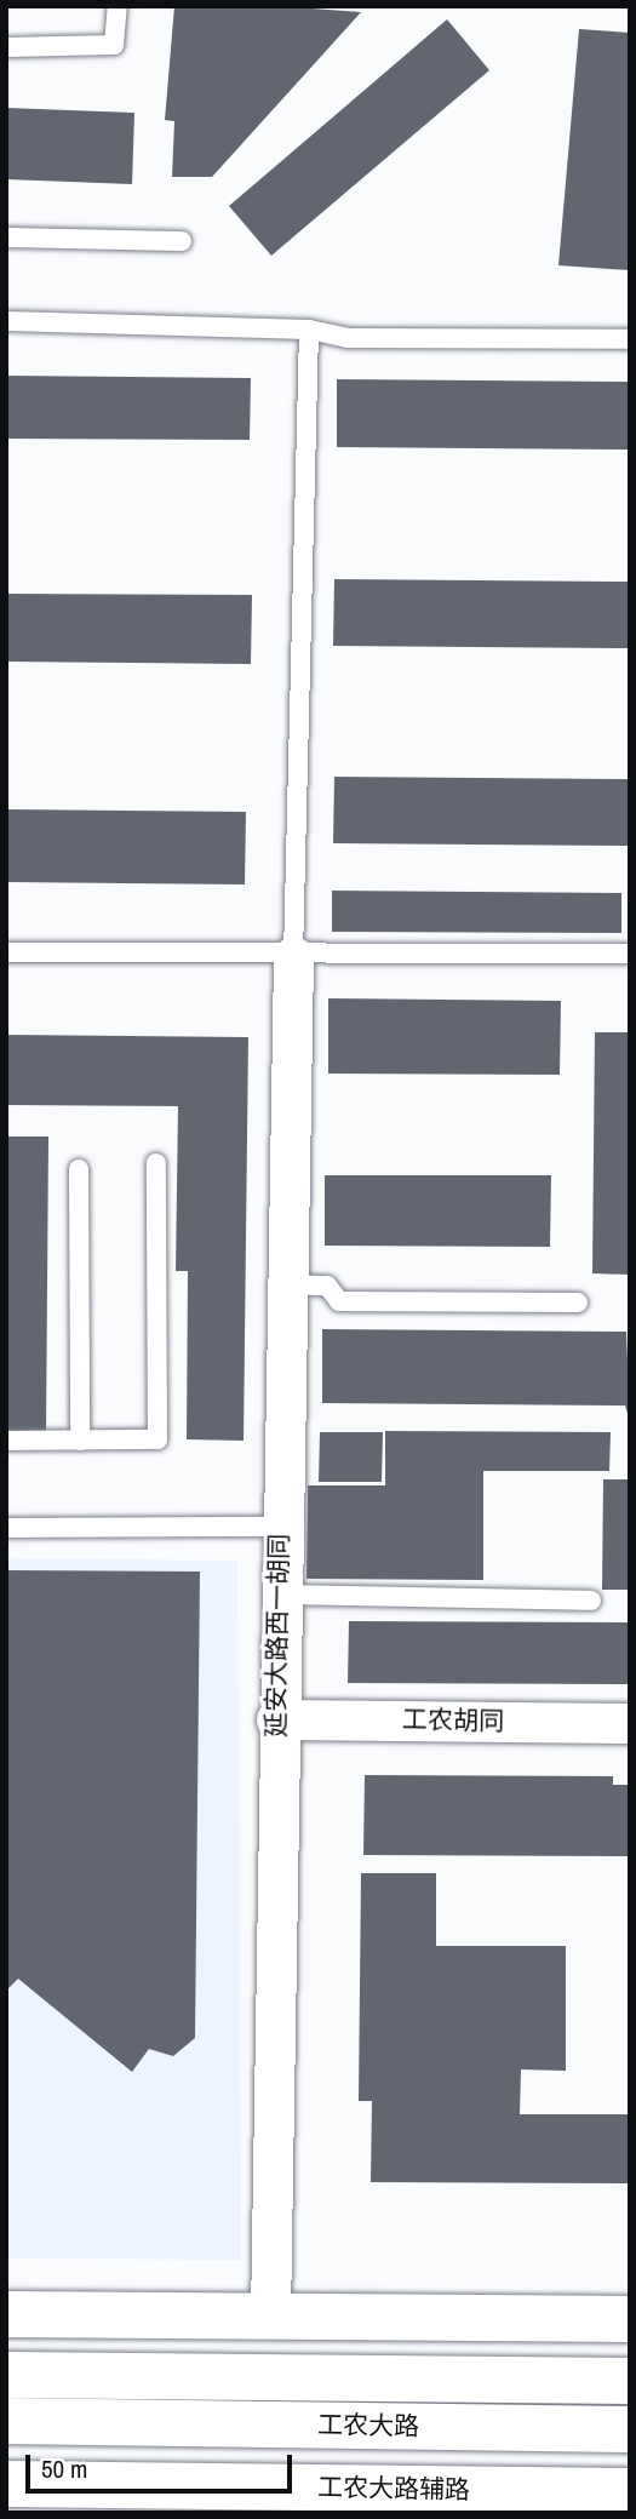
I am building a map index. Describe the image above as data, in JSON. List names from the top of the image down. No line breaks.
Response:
{"streets":{"street":["延安大路西一胡同","工农胡同","工农大路","工农大路辅路"]},"crossings":[["延安大路西一胡同","工农胡同"]],"scale_bar":"50 m"}
